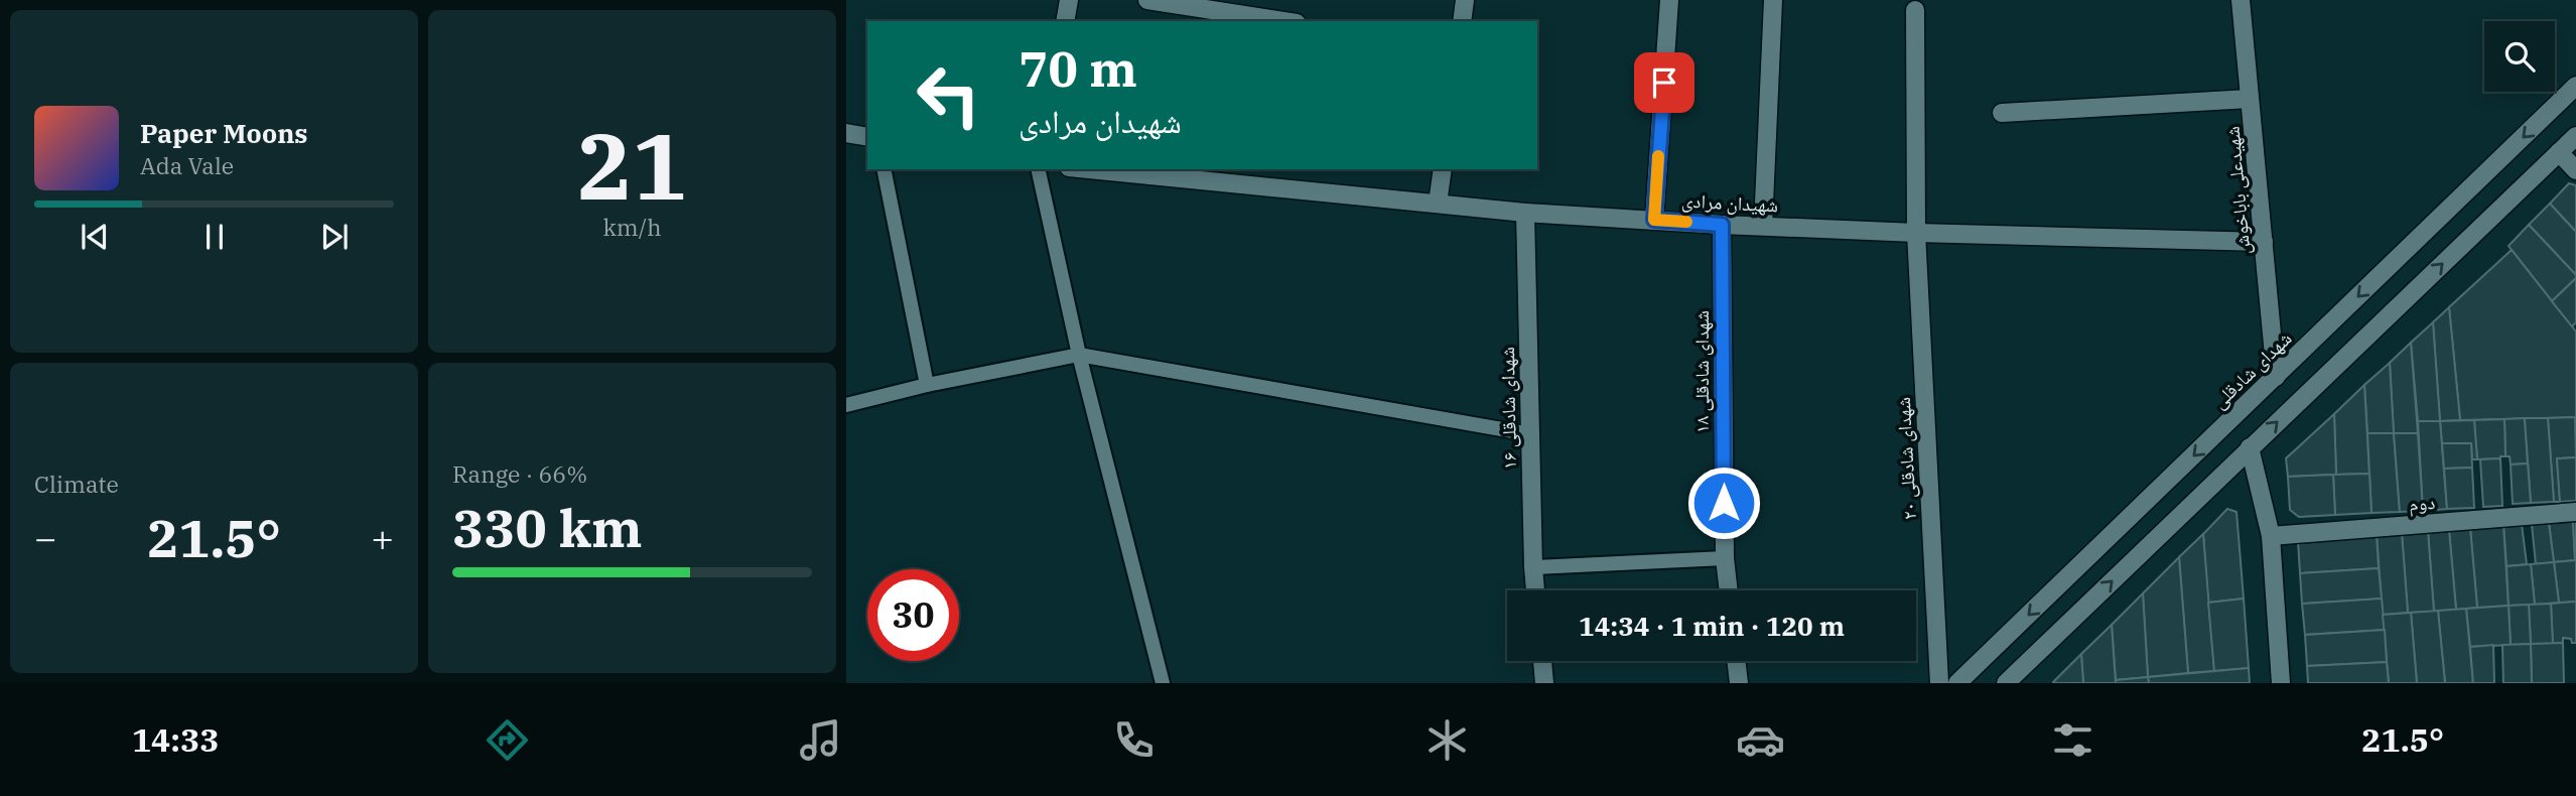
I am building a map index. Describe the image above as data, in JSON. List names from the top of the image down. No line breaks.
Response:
{"streets":{"street":["شهیدعلی باباخوش","شهیدان مرادی","شهدای شادقلی","شهدای شادقلی ۱۸","شهدای شادقلی ۱۶","شهدای شادقلی ۲۰","دوم"]},"crossings":[["شهیدعلی باباخوش","شهیدان مرادی"],["شهیدعلی باباخوش","شهدای شادقلی"],["شهیدان مرادی","شهدای شادقلی ۱۸"],["شهیدان مرادی","شهدای شادقلی ۱۶"],["شهیدان مرادی","شهدای شادقلی ۲۰"]],"page":{"tile":[["21","km/h"],"Climate",["Range · 66%","330 km"]],"turn":["70 m","شهیدان مرادی"],"song":["Paper Moons","Ada Vale"],"heat":["−","21.5°","+"],"limit":"30","trip":"14:34 · 1 min · 120 m","tabs":["14:33","21.5°"]}}
